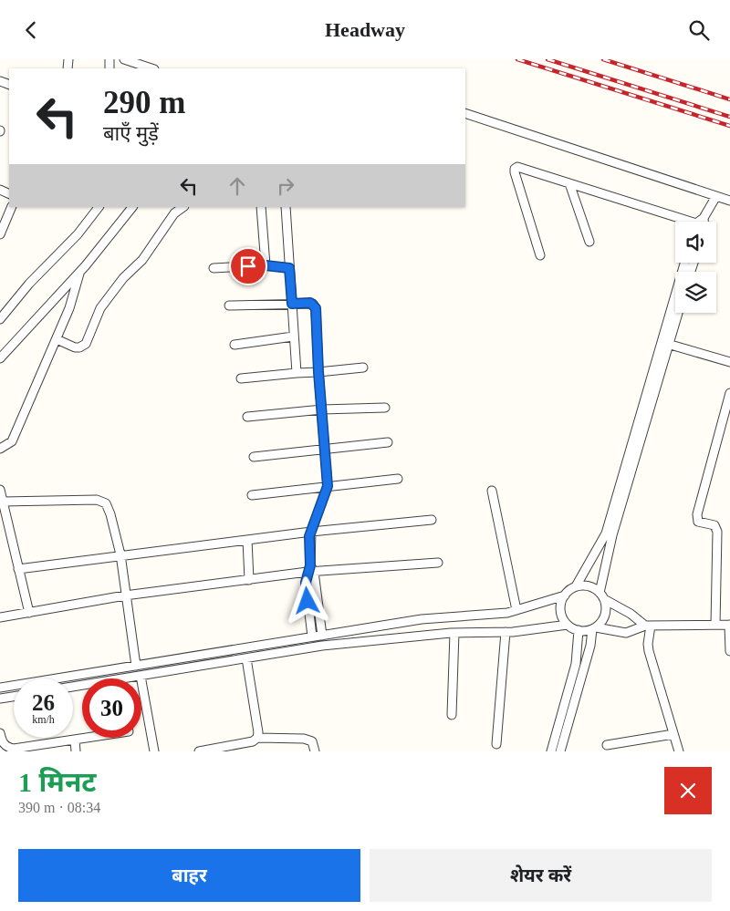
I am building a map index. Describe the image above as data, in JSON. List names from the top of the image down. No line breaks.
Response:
{"page":{"header":"Headway","turn":["290 m","बाएँ मुड़ें"],"speed":"26 km/h","limit":"30","heading":["1 मिनट","390 m · 08:34"],"buttons":["बाहर","शेयर करें"]}}
